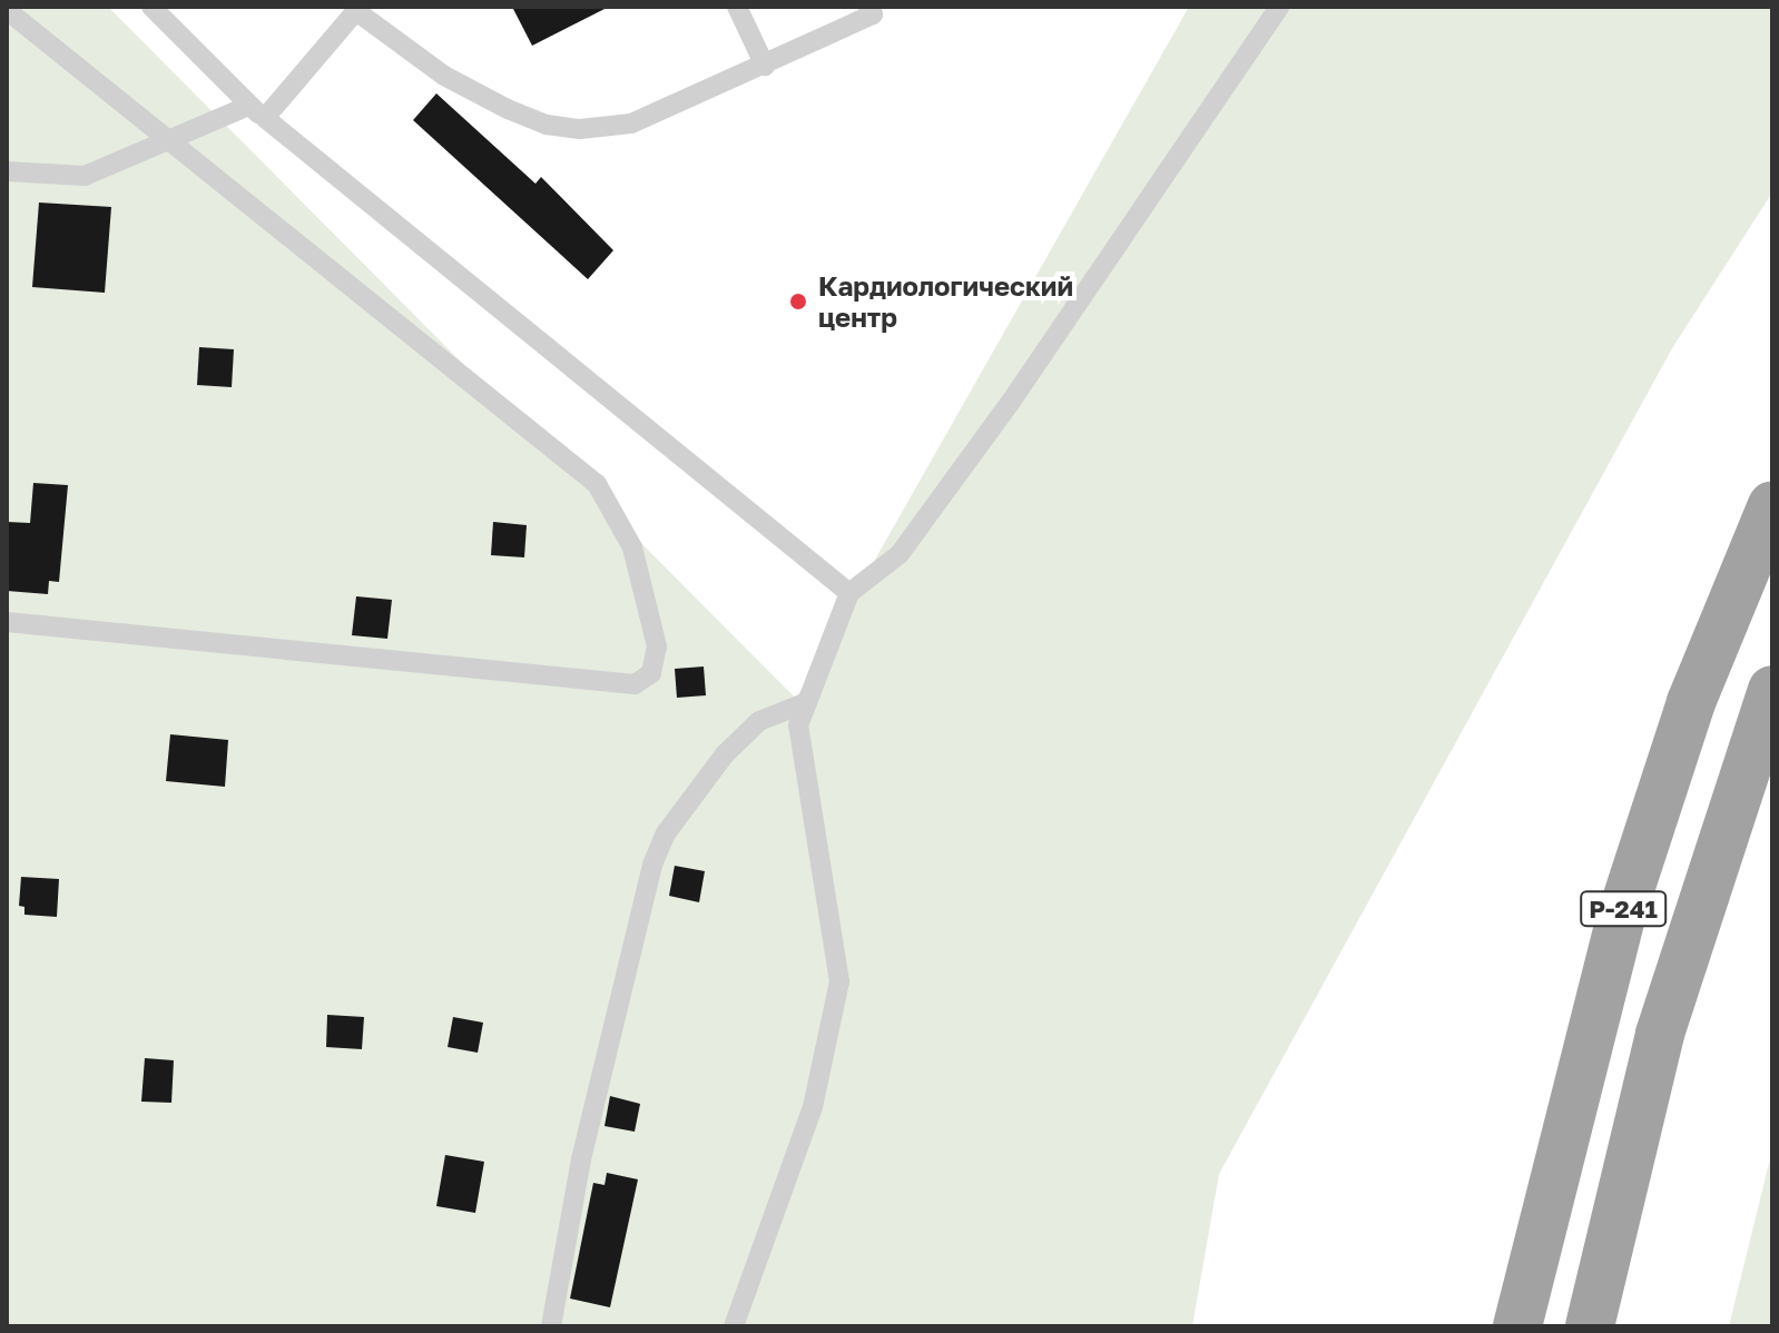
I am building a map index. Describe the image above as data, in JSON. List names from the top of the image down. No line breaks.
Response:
{"streets":{"highway":["Р-241"]},"places":["Кардиологический центр"]}
